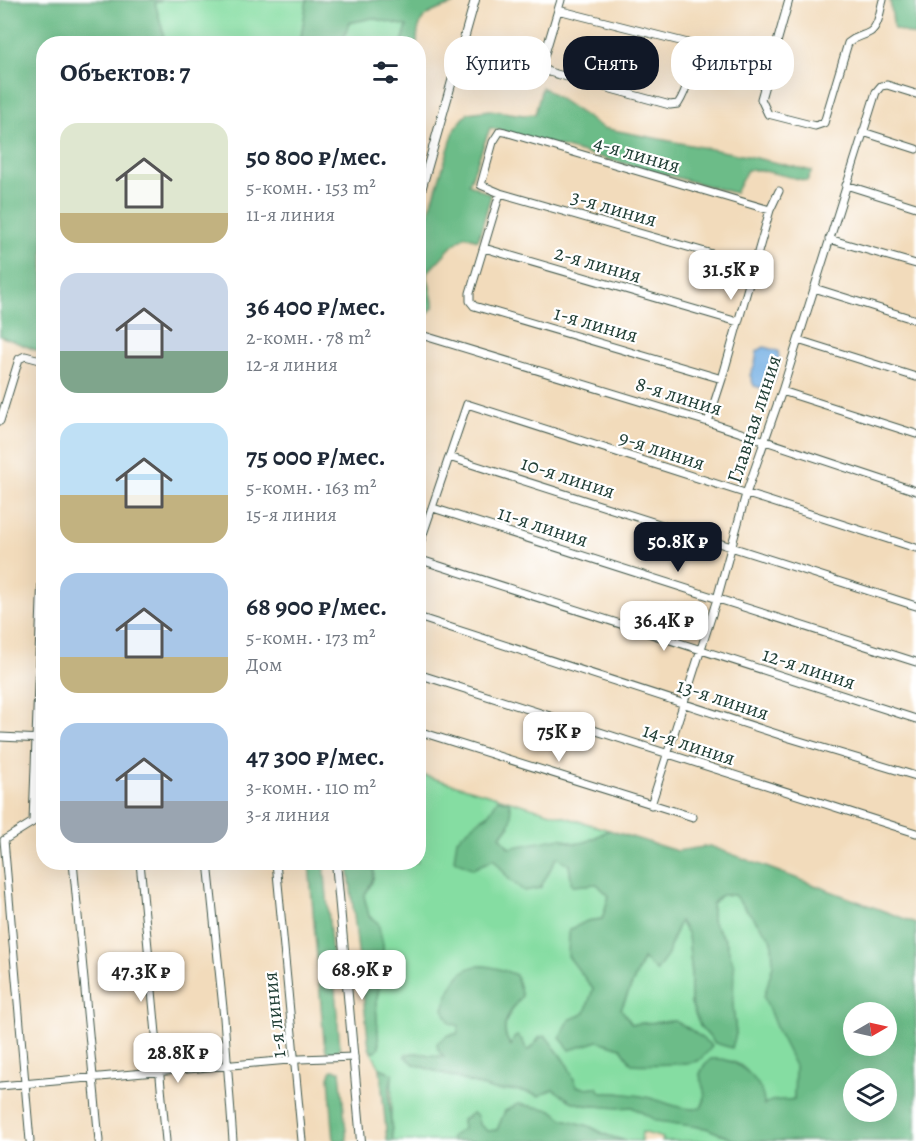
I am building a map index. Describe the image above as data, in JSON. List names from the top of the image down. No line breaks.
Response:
{"streets":{"street":["4-я линия","3-я линия","2-я линия","1-я линия","8-я линия","Главная линия","9-я линия","10-я линия","11-я линия","12-я линия","13-я линия","14-я линия"]},"crossings":[["4-я линия","3-я линия"],["2-я линия","1-я линия"],["8-я линия","Главная линия"],["Главная линия","9-я линия"],["Главная линия","10-я линия"],["Главная линия","11-я линия"],["Главная линия","12-я линия"],["Главная линия","13-я линия"],["Главная линия","14-я линия"],["9-я линия","10-я линия"]],"north":"right","page":{"chip":["Купить","Снять","Фильтры"],"heading":"Объектов: 7","list":[{"name":"50 800 ₽/мес.","note":"5-комн. · 153 m² · 11-я линия"},{"name":"36 400 ₽/мес.","note":"2-комн. · 78 m² · 12-я линия"},{"name":"75 000 ₽/мес.","note":"5-комн. · 163 m² · 15-я линия"},{"name":"68 900 ₽/мес.","note":"5-комн. · 173 m² · Дом"},{"name":"47 300 ₽/мес.","note":"3-комн. · 110 m² · 3-я линия"}],"price":["31.5K ₽","50.8K ₽","36.4K ₽","75K ₽","68.9K ₽","47.3K ₽","28.8K ₽"]}}
